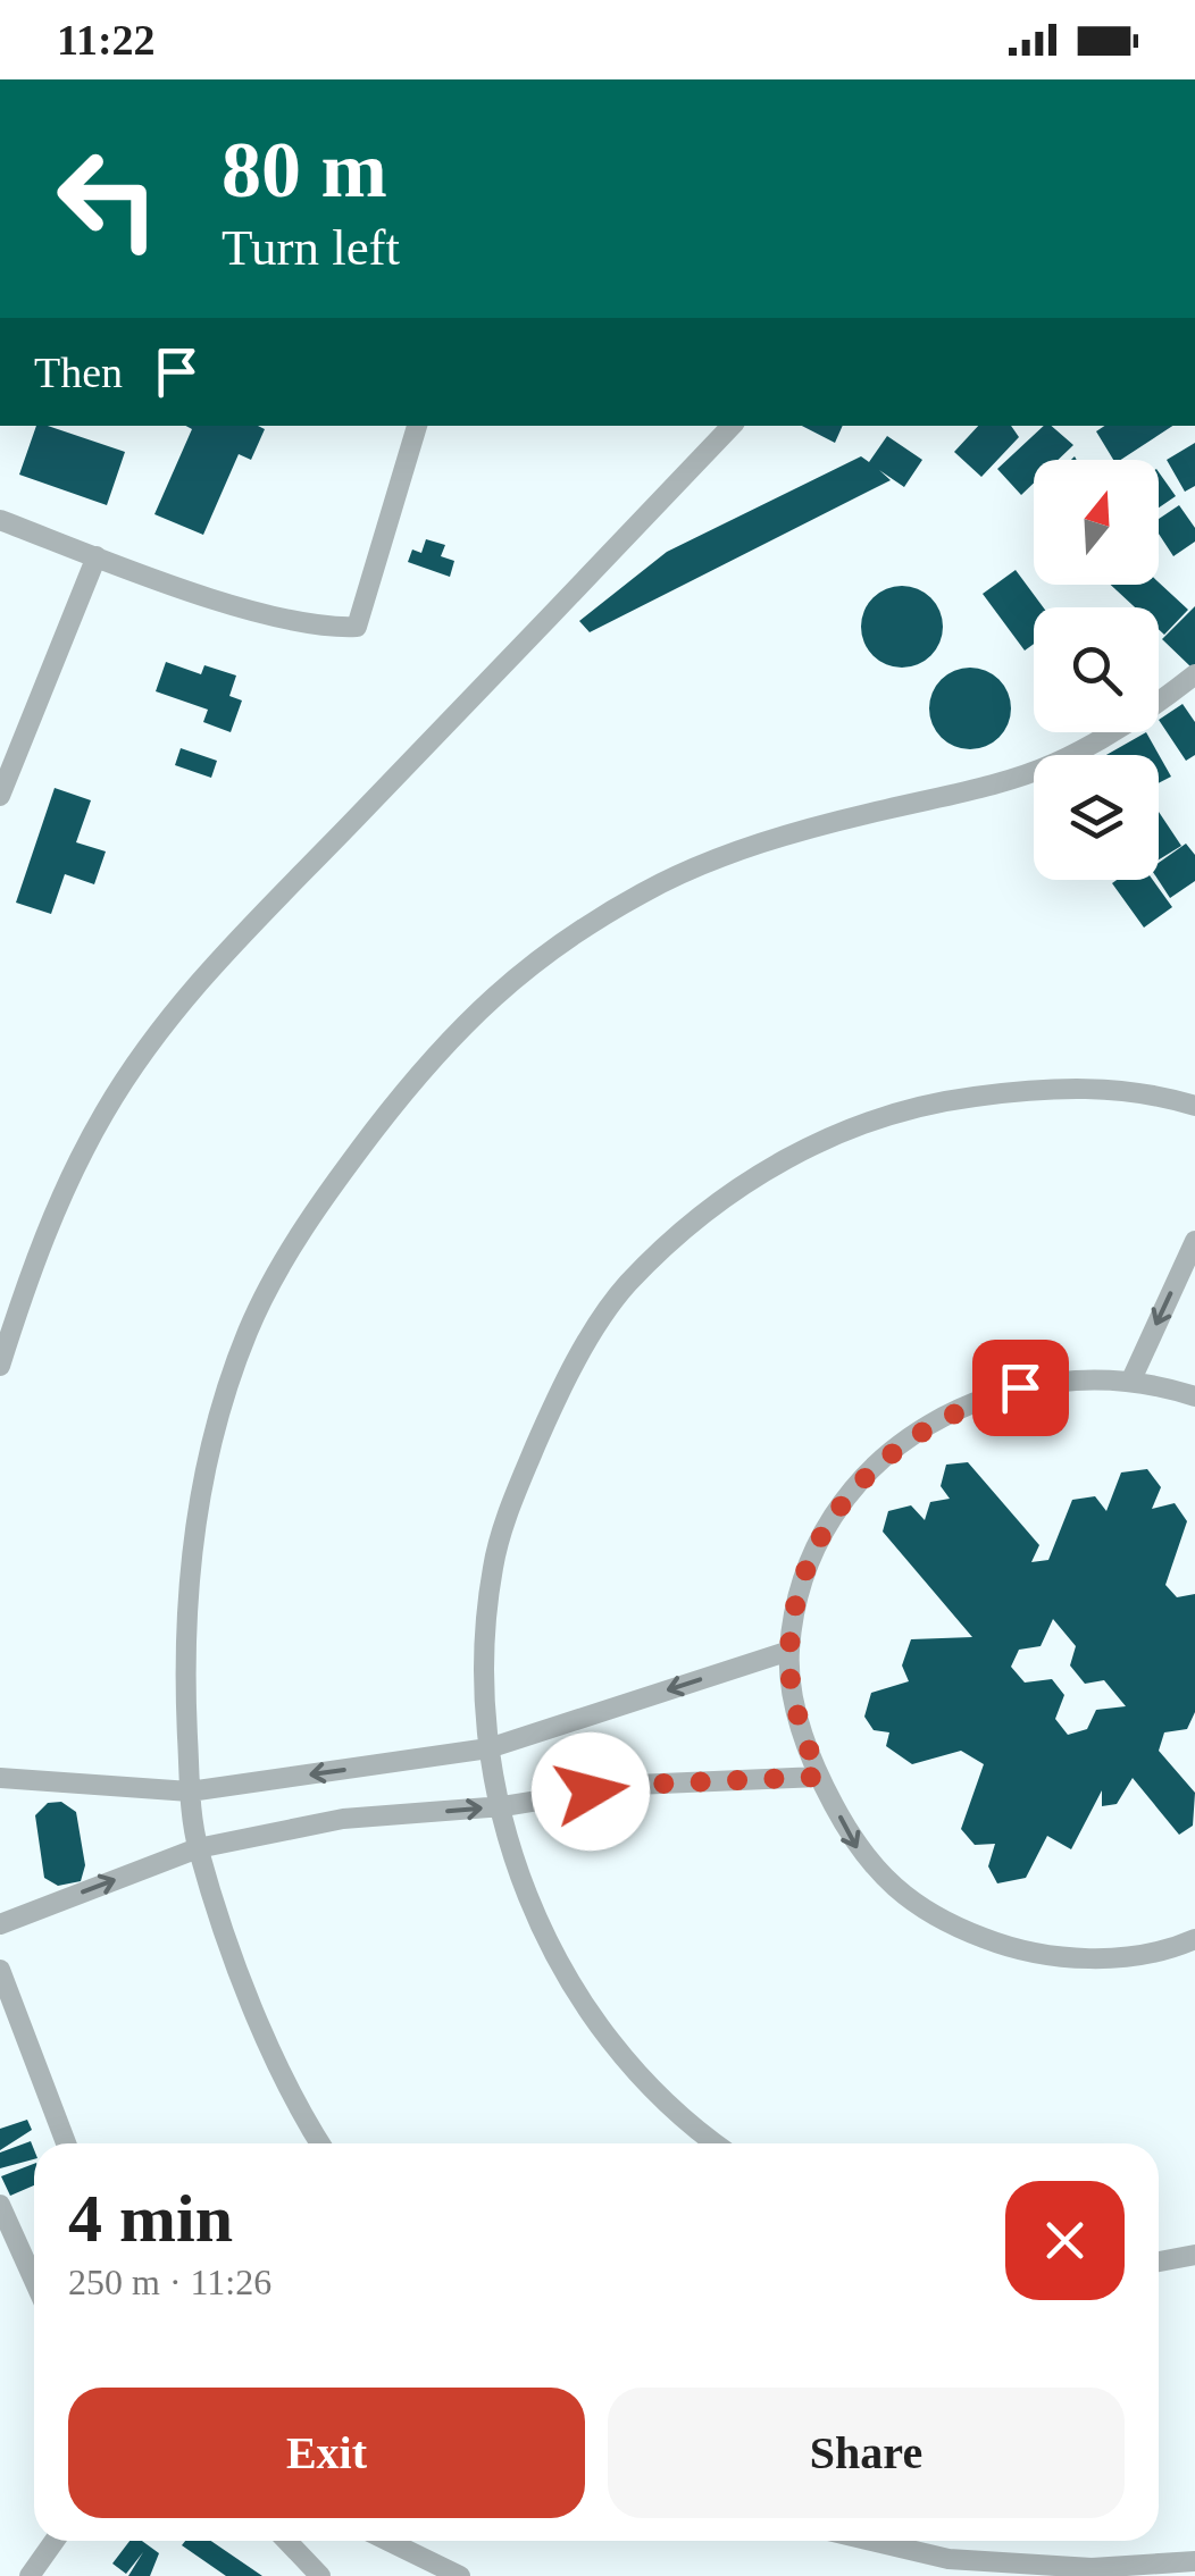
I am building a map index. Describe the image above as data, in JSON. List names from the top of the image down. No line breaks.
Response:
{"north":"top","page":{"status":"11:22","turn":["80 m","Turn left"],"then":"Then","heading":["4 min","250 m · 11:26"],"buttons":["Exit","Share"]}}
